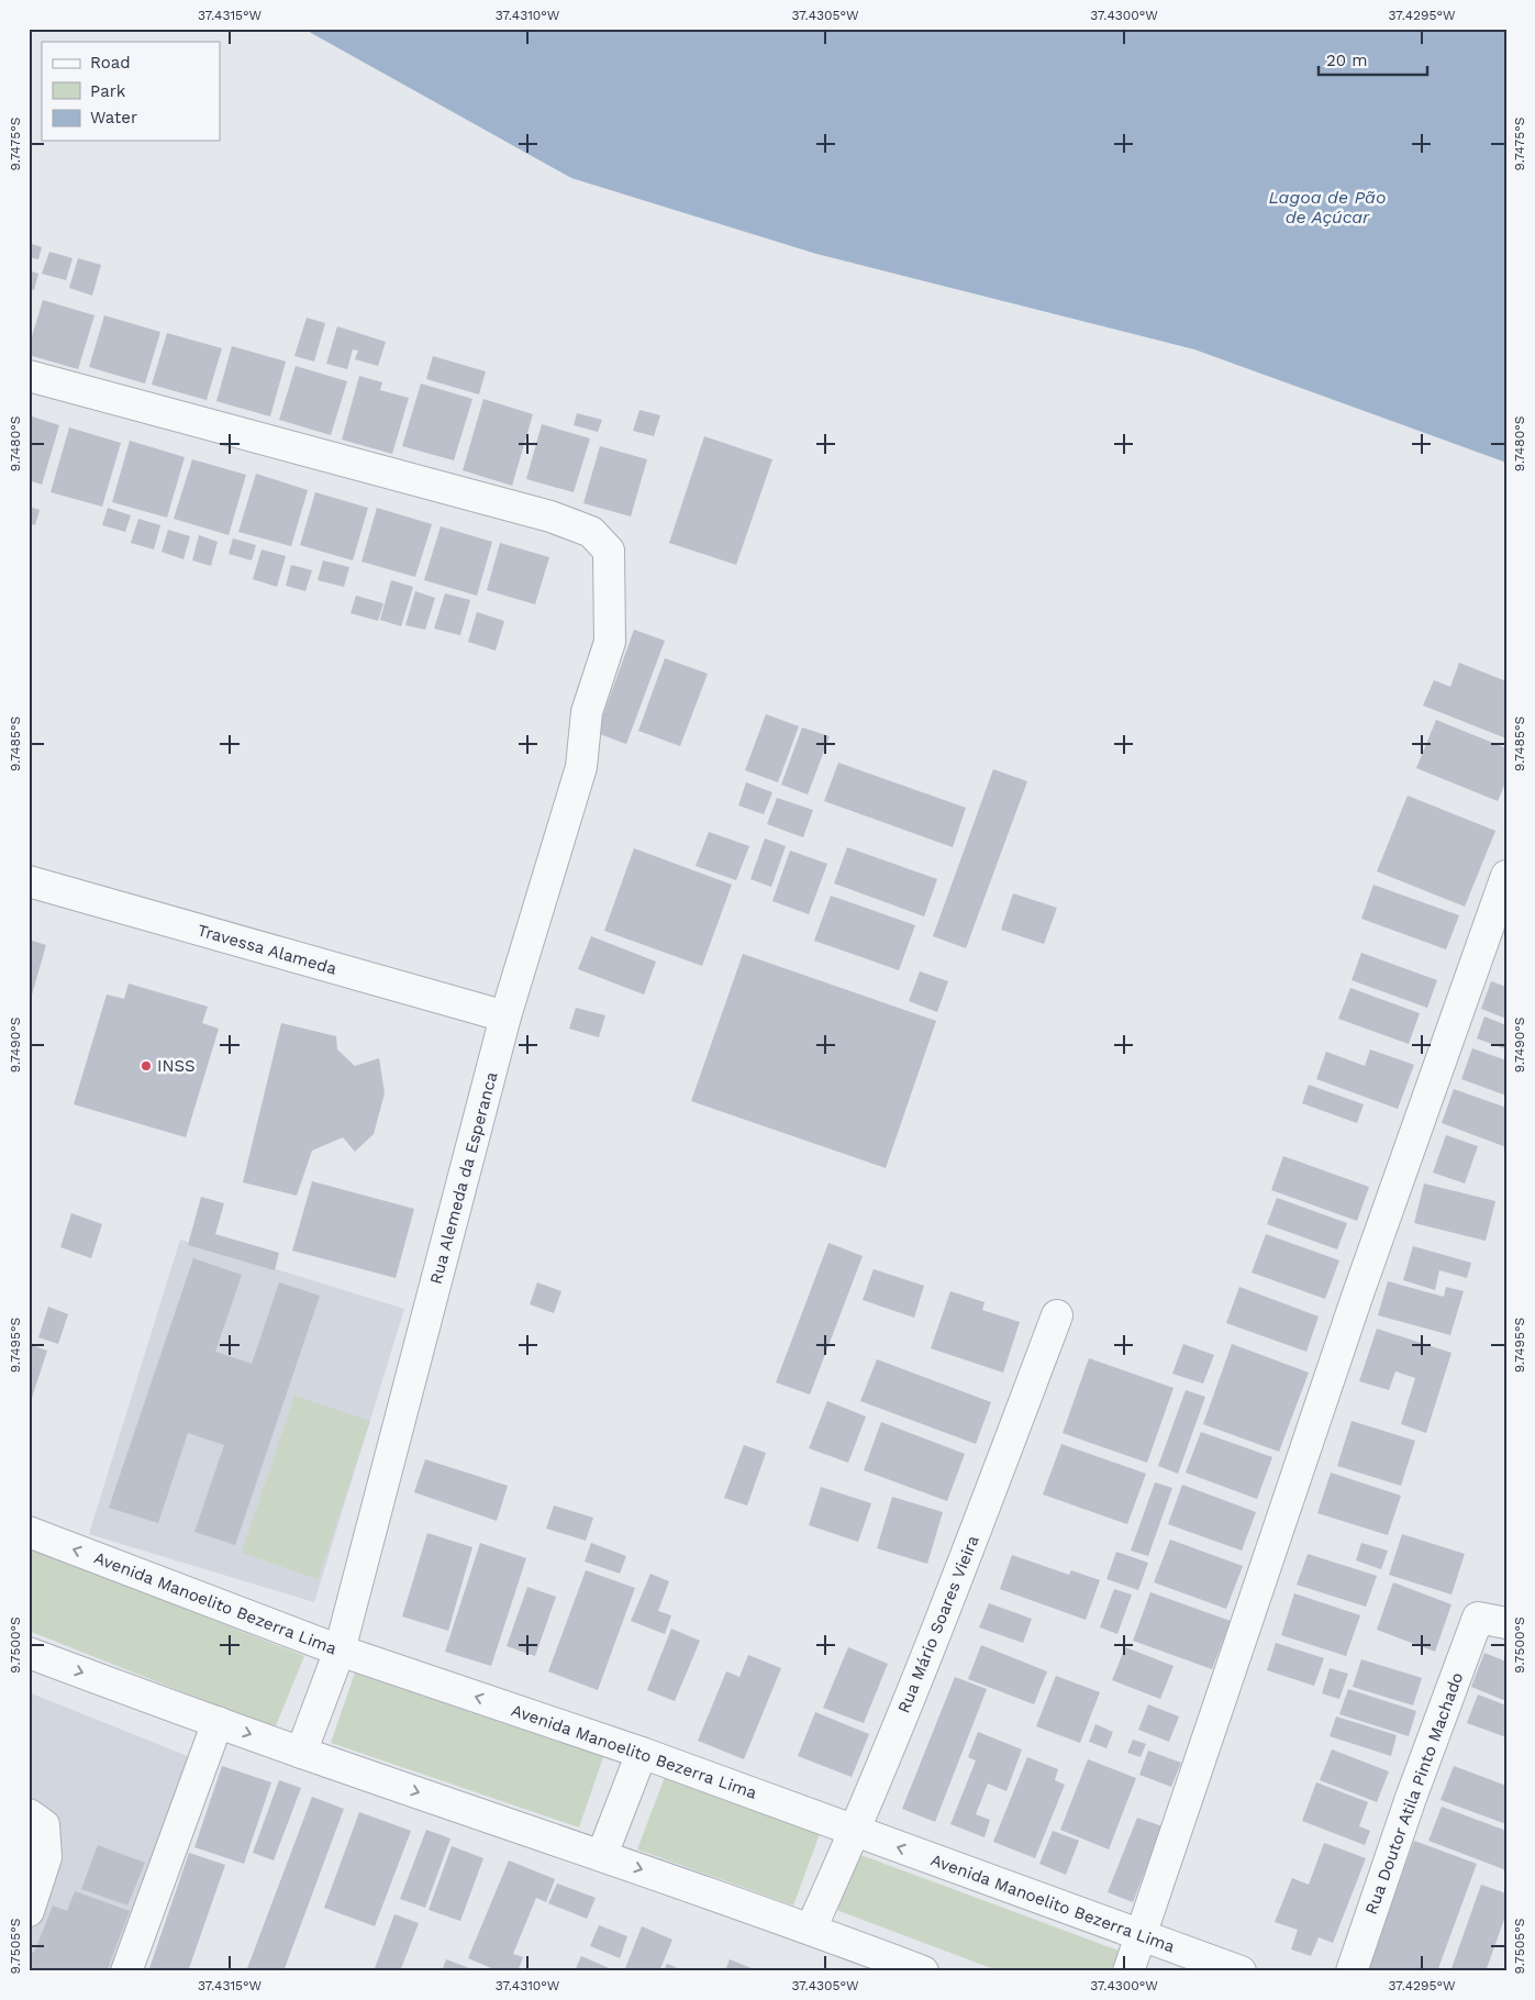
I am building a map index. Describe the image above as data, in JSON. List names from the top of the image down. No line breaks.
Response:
{"streets":{"street":["Travessa Alameda","Rua Alemeda da Esperanca","Avenida Manoelito Bezerra Lima","Rua Mário Soares Vieira","Rua Doutor Atila Pinto Machado"]},"crossings":[["Travessa Alameda","Rua Alemeda da Esperanca"],["Rua Alemeda da Esperanca","Avenida Manoelito Bezerra Lima"],["Avenida Manoelito Bezerra Lima","Rua Mário Soares Vieira"]],"water":["Lagoa de Pão de Açúcar"],"places":["INSS"],"legend":["Road","Park","Water"],"scale_bar":"20 m","coordinates":["37.4315°W","37.4310°W","37.4305°W","37.4300°W","37.4295°W","9.7475°S","9.7480°S","9.7485°S","9.7490°S","9.7495°S","9.7500°S","9.7505°S"]}
